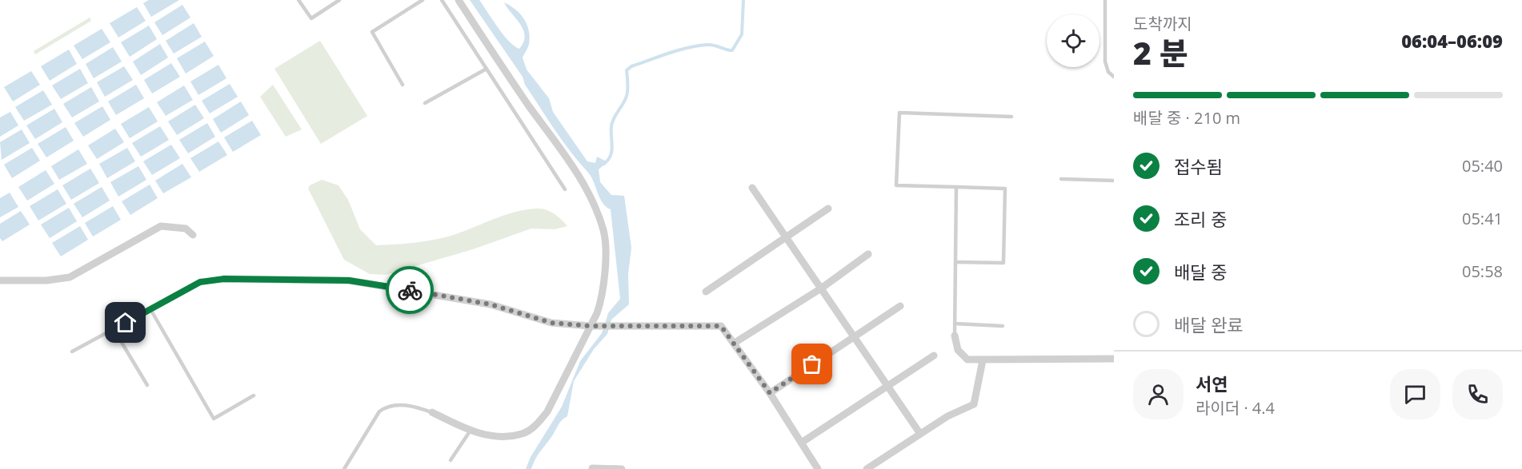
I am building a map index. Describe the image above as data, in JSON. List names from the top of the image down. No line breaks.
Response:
{"page":{"heading":["2 분","도착까지","06:04–06:09"],"panel":["서연","라이더 · 4.4"],"bar":"배달 중 · 210 m","list":[["접수됨","05:40"],["조리 중","05:41"],["배달 중","05:58"],"배달 완료"]}}
